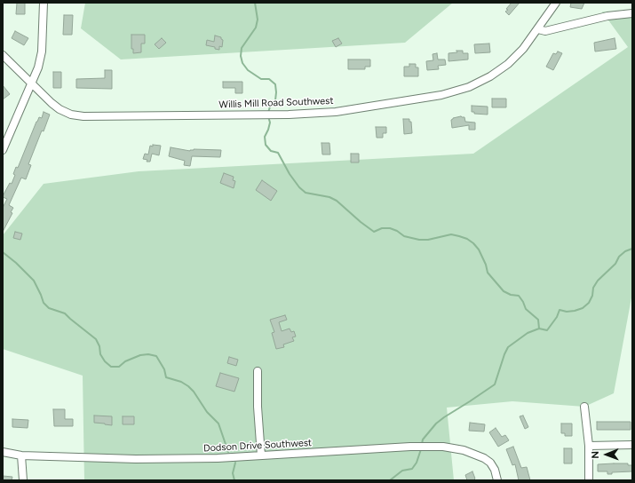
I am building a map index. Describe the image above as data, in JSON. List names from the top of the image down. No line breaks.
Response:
{"streets":{"street":["Willis Mill Road Southwest","Dodson Drive Southwest"]},"north":"left"}
